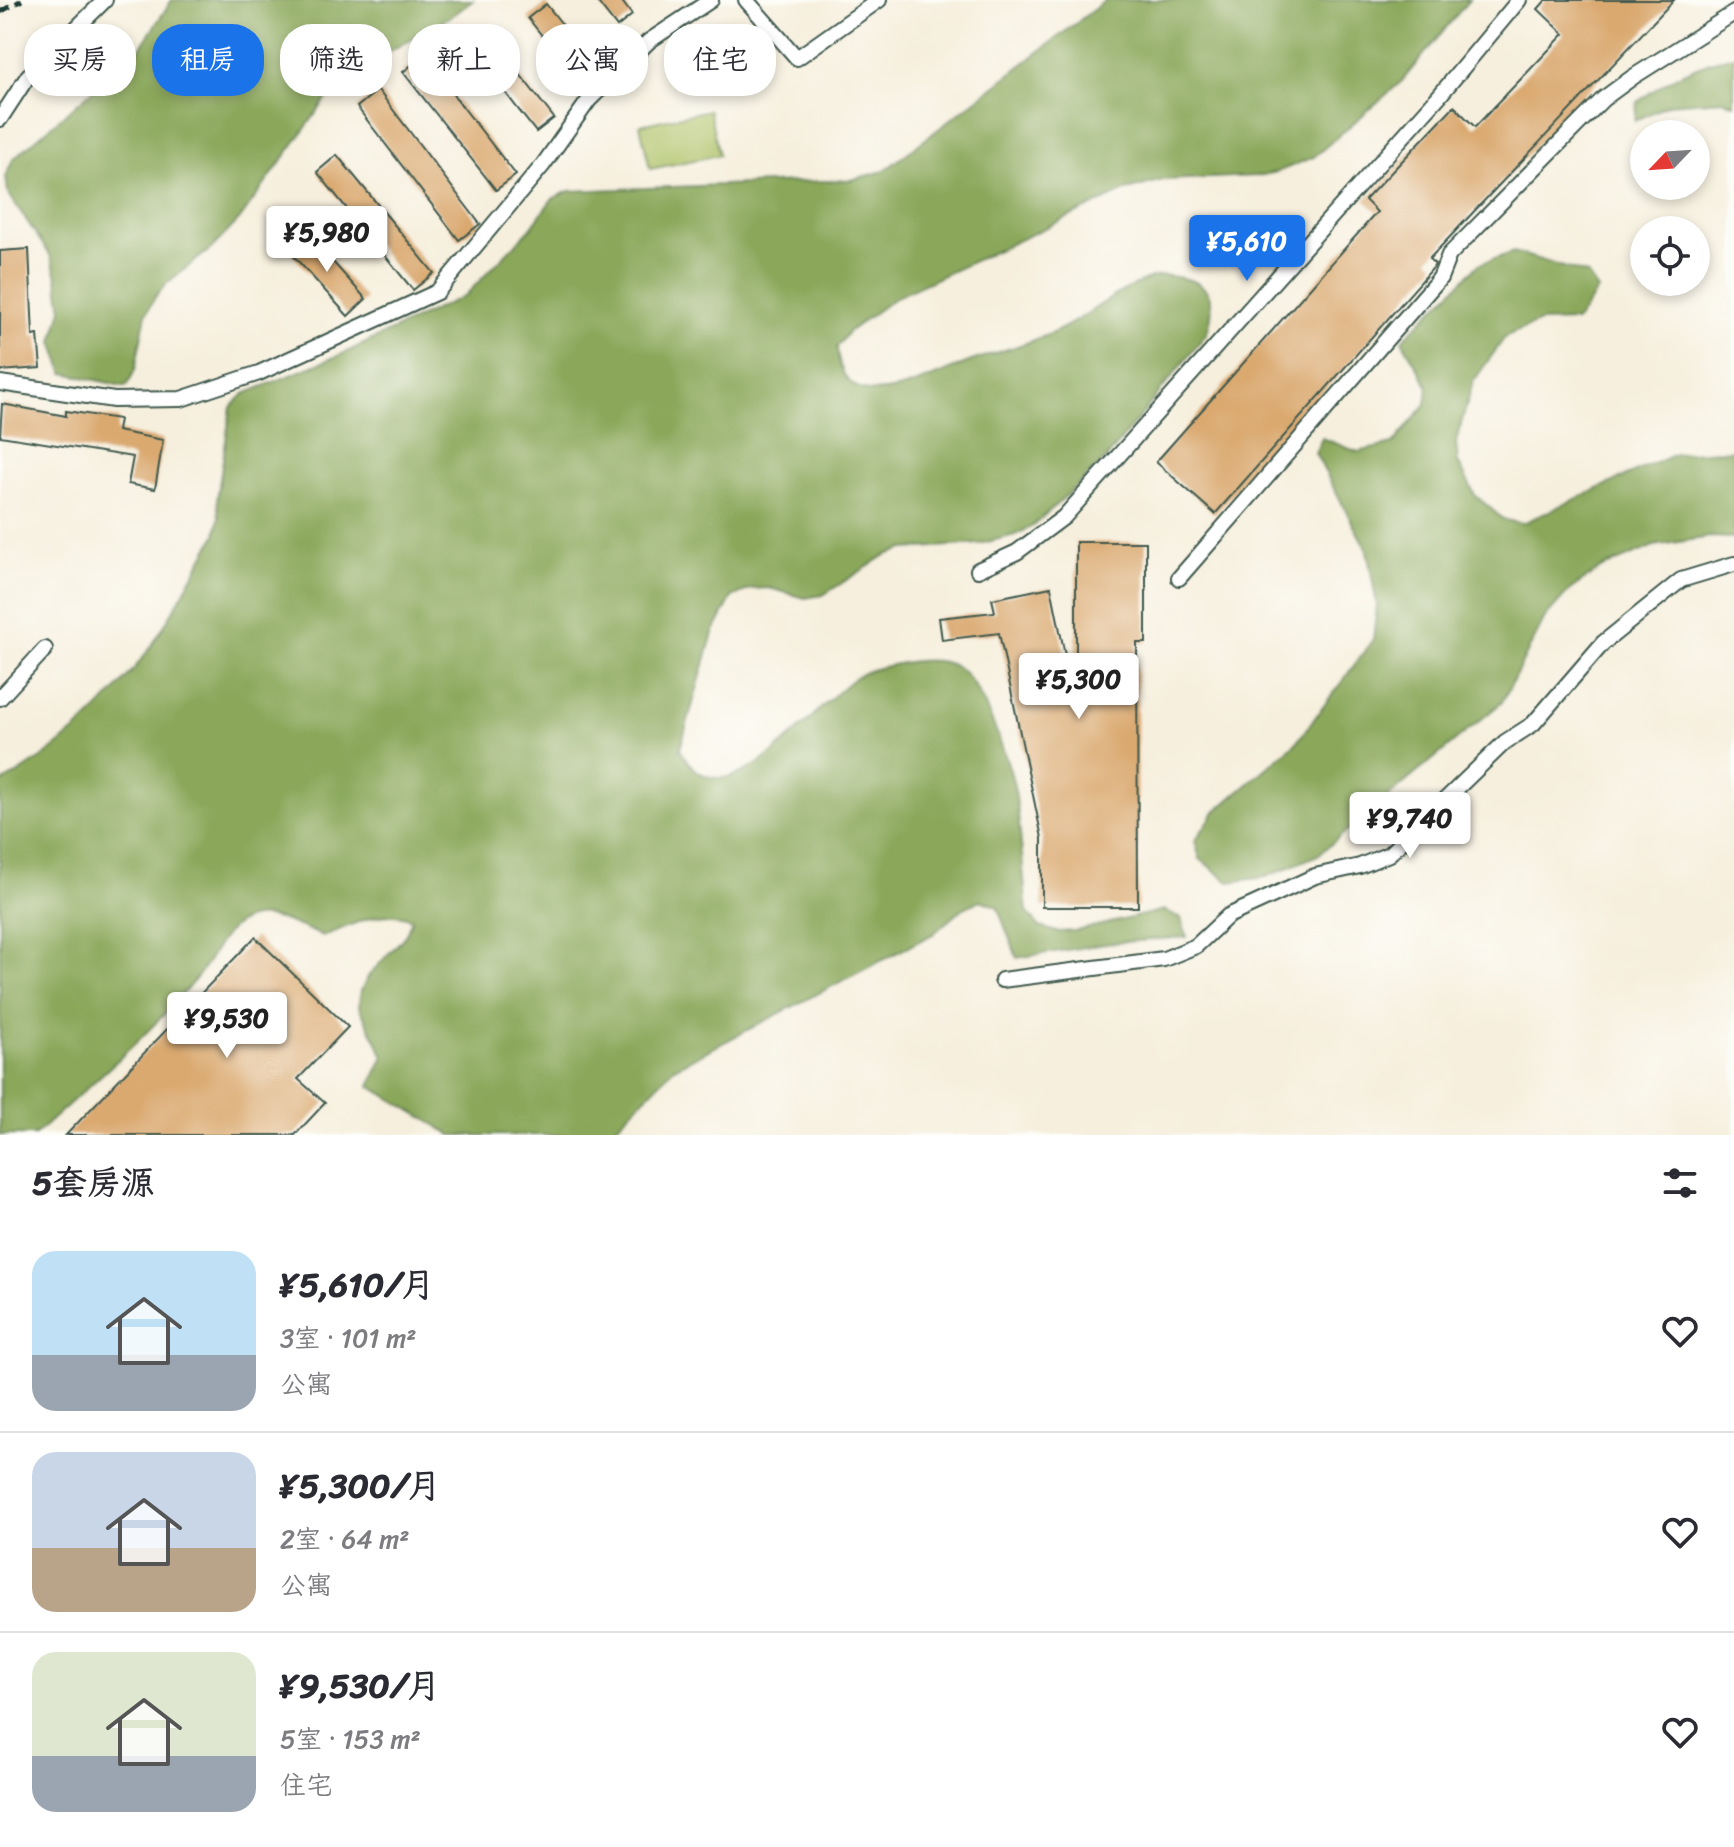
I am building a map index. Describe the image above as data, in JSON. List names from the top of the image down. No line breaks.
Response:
{"north":"bottom left","page":{"chip":["买房","租房","筛选","新上","公寓","住宅"],"price":["¥5,980","¥5,610","¥5,300","¥9,740","¥9,530"],"heading":"5套房源","list":[{"name":"¥5,610/月","note":"3室 · 101 m² · 公寓"},{"name":"¥5,300/月","note":"2室 · 64 m² · 公寓"},{"name":"¥9,530/月","note":"5室 · 153 m² · 住宅"}]}}
